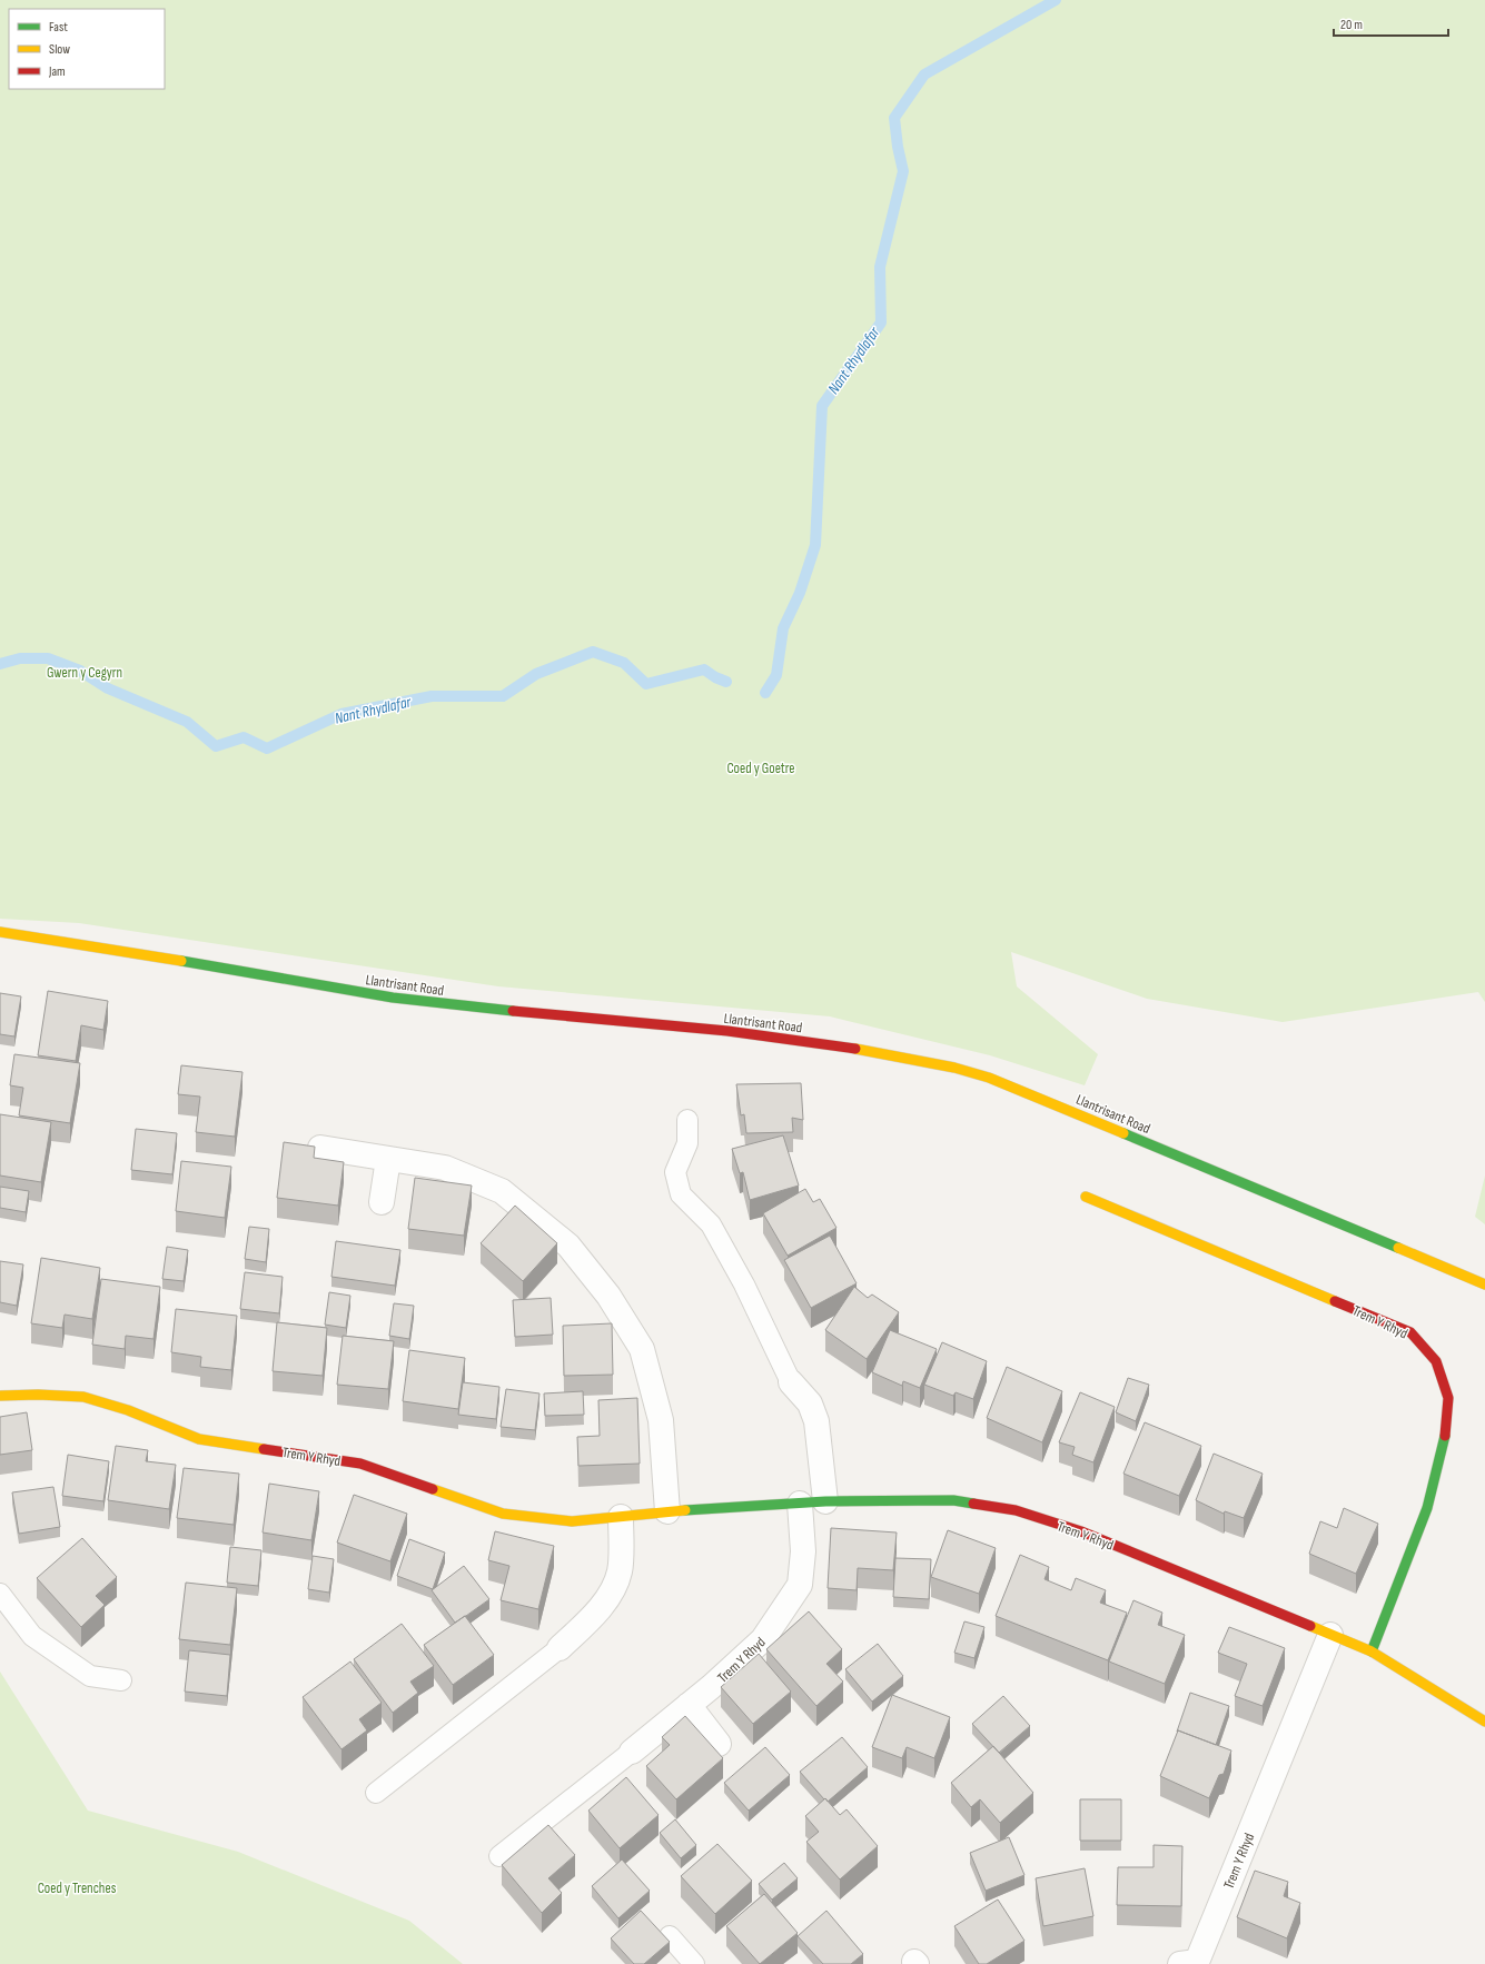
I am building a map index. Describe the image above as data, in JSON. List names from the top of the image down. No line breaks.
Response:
{"streets":{"street":["Llantrisant Road","Trem Y Rhyd"]},"water":["Nant Rhydlafar"],"parks":["Gwern y Cegyrn","Coed y Goetre","Coed y Trenches"],"legend":["Fast","Slow","Jam"],"scale_bar":"20 m"}
